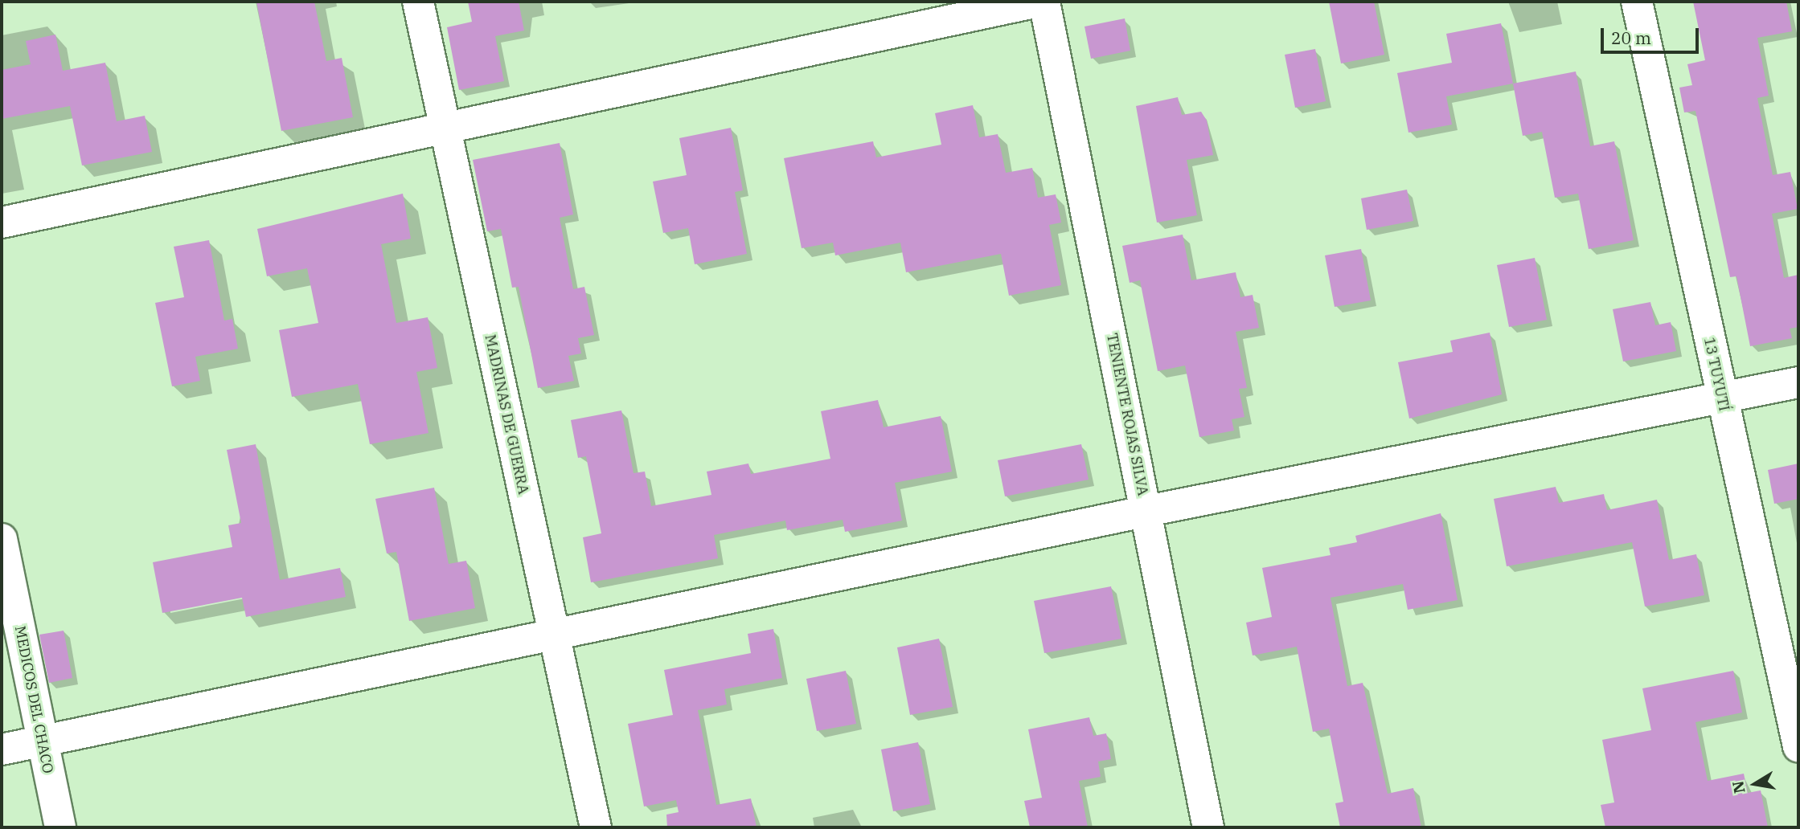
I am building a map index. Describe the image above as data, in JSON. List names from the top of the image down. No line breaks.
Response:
{"streets":{"street":["13 TUYUTÍ","MADRINAS DE GUERRA","TENIENTE ROJAS SILVA","MEDICOS DEL CHACO"]},"scale_bar":"20 m","north":"left"}
